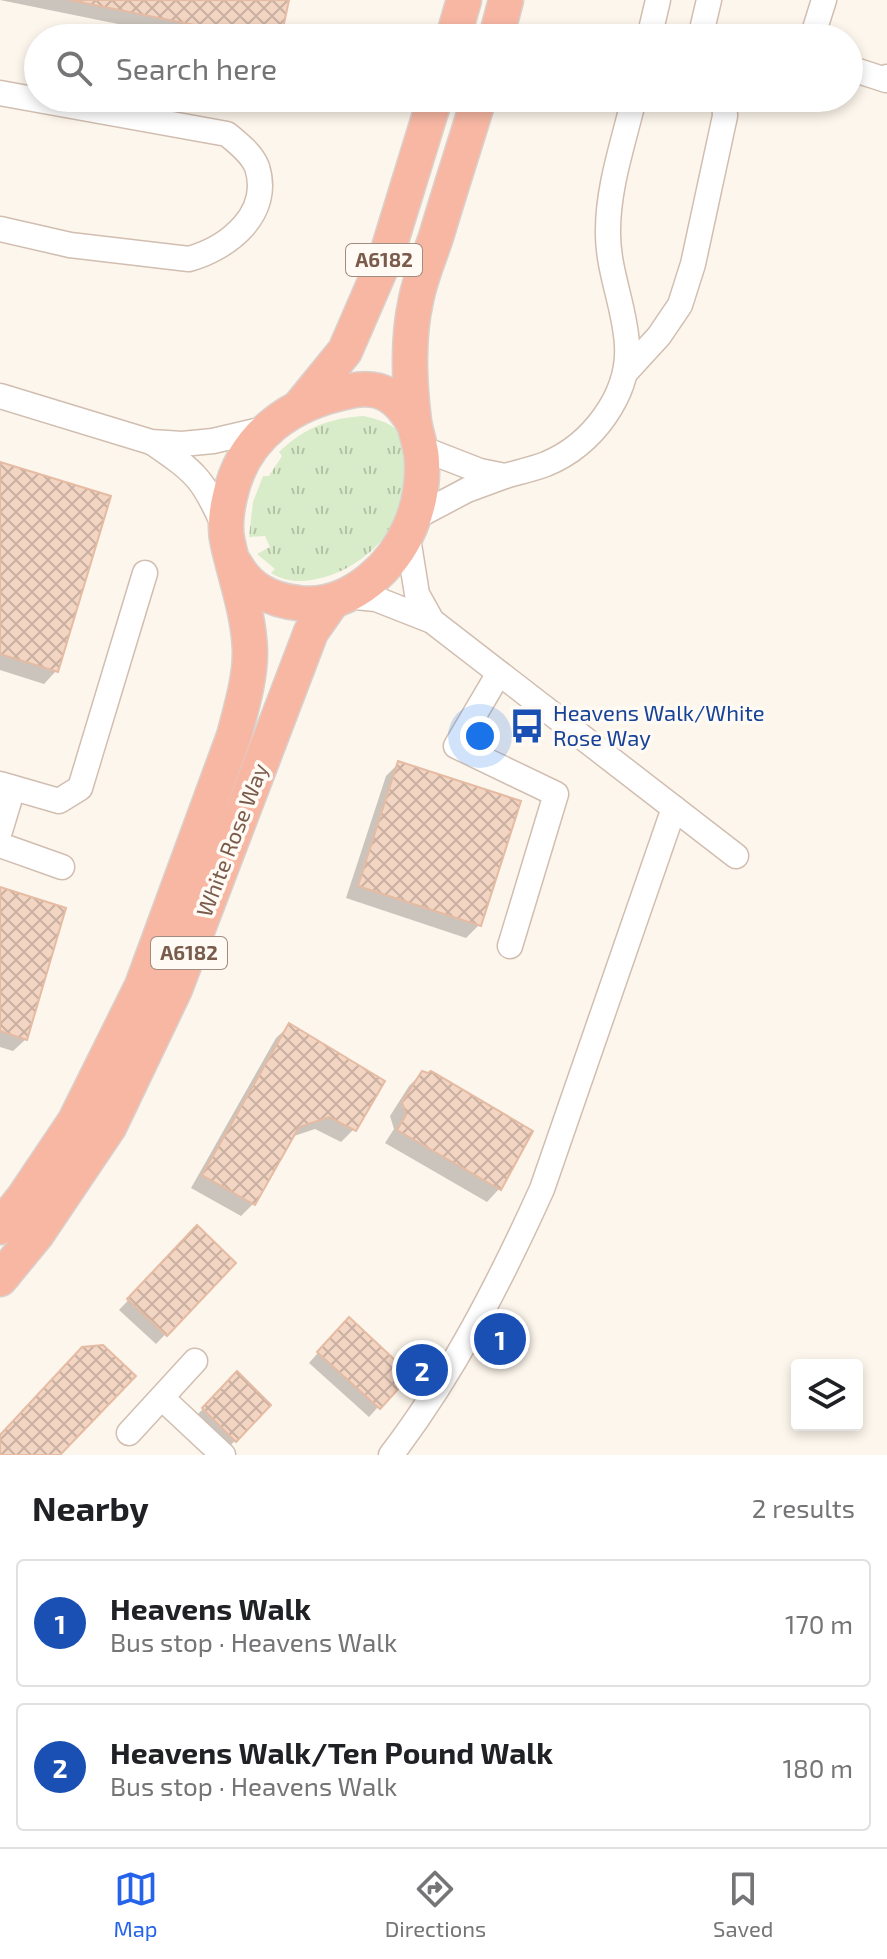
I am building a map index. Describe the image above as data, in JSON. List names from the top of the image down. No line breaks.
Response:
{"streets":{"highway":["A6182","White Rose Way"]},"places":{"bus stop":["Heavens Walk/White Rose Way"]},"page":{"search":"Search here","pins":["1","2"],"heading":["Nearby","2 results"],"list":[{"mark":"1","name":"Heavens Walk","note":"Bus stop · Heavens Walk","value":"170 m"},{"mark":"2","name":"Heavens Walk/Ten Pound Walk","note":"Bus stop · Heavens Walk","value":"180 m"}],"nav":["Map","Directions","Saved"]}}
